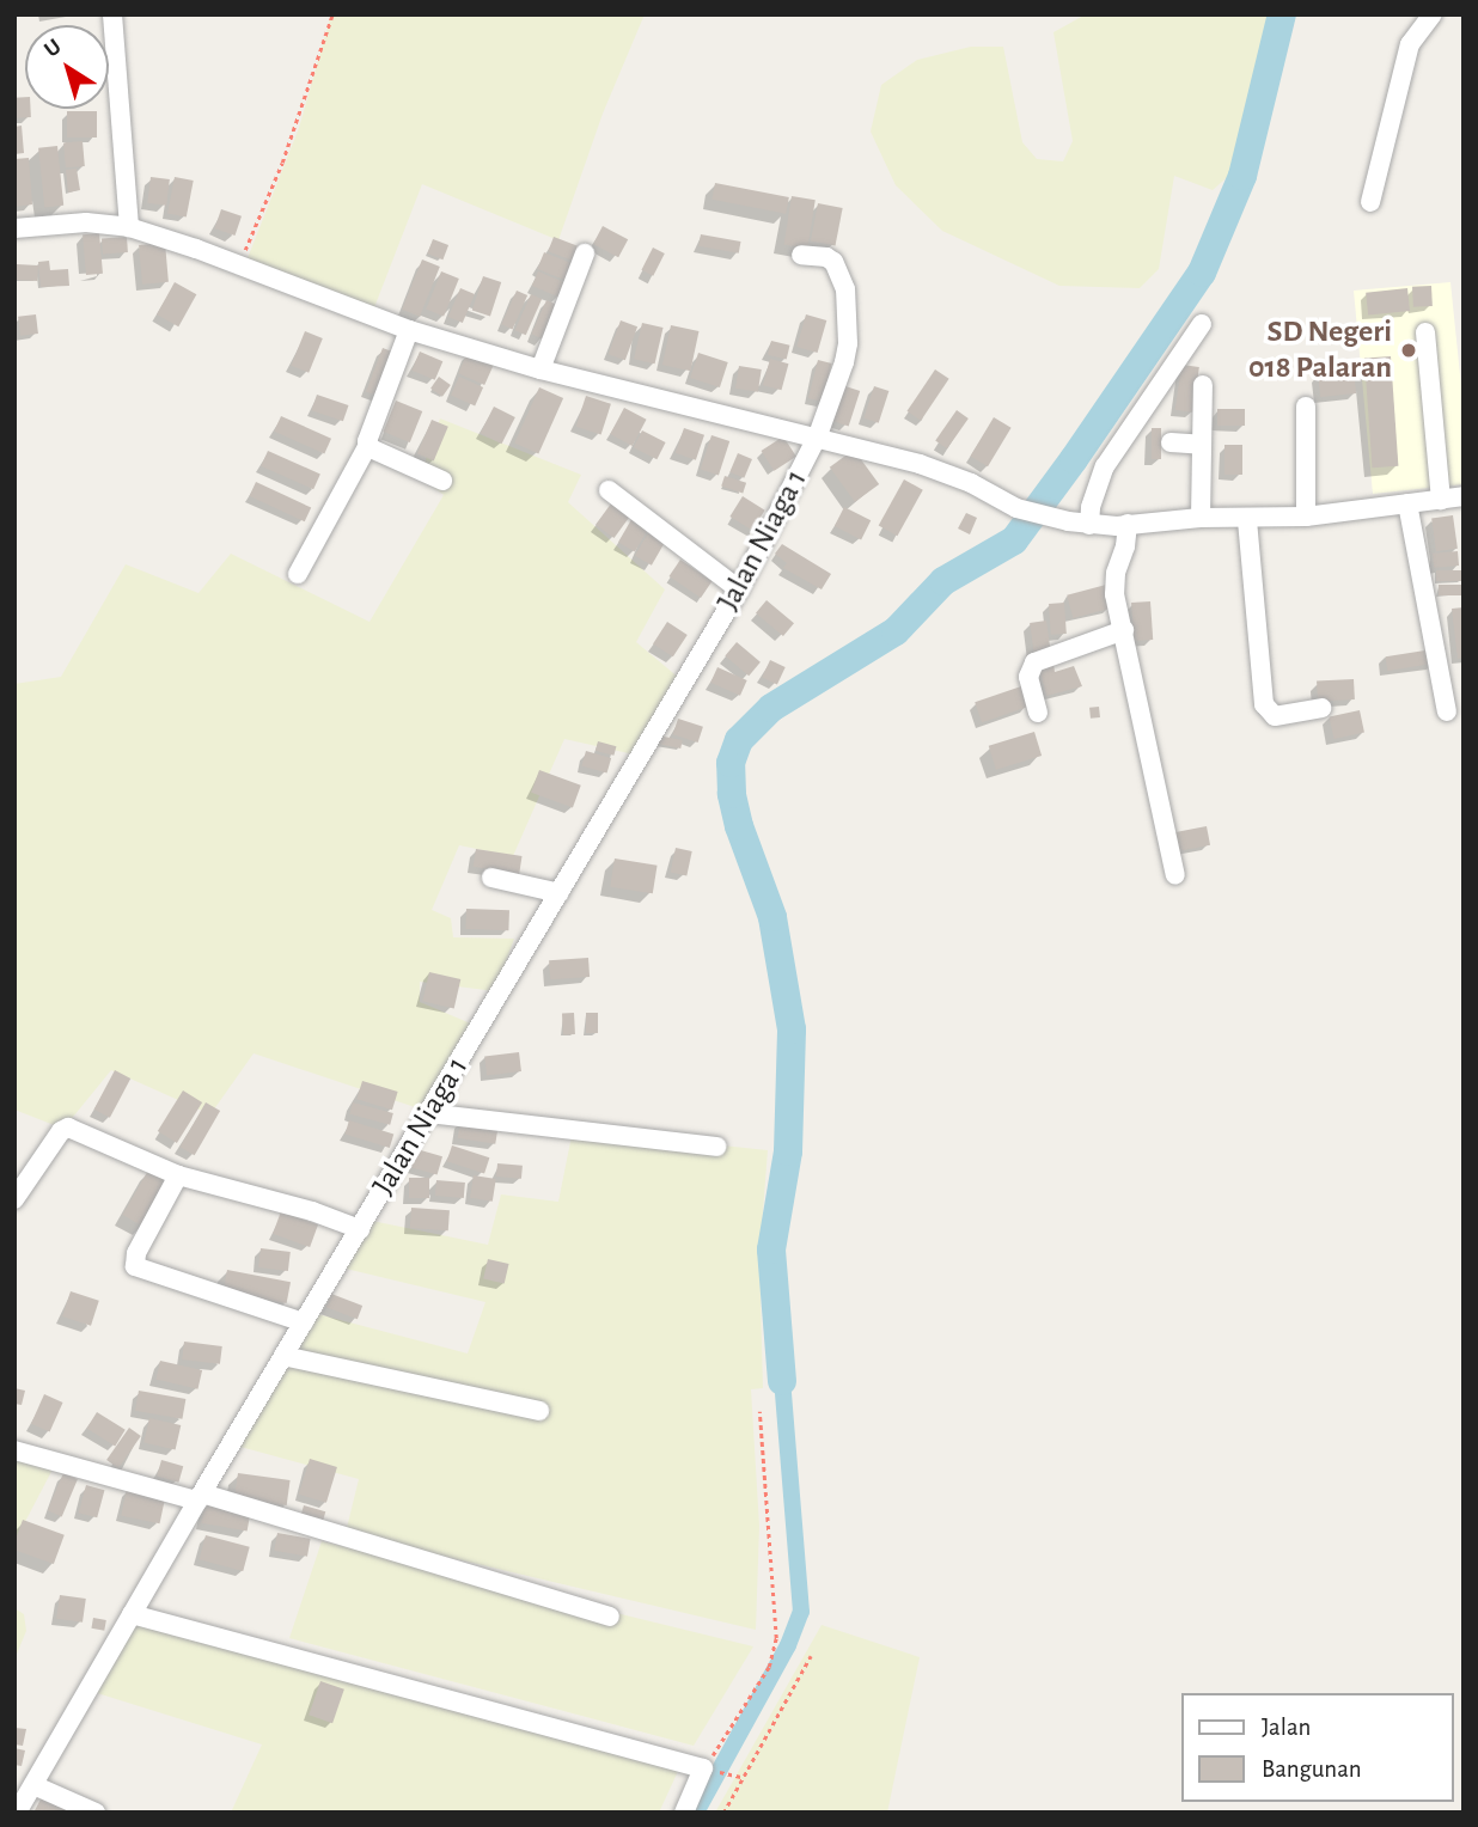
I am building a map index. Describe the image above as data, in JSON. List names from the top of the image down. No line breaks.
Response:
{"streets":{"street":["Jalan Niaga 1"]},"places":["SD Negeri 018 Palaran"],"legend":["Jalan","Bangunan"],"north":"top left"}
